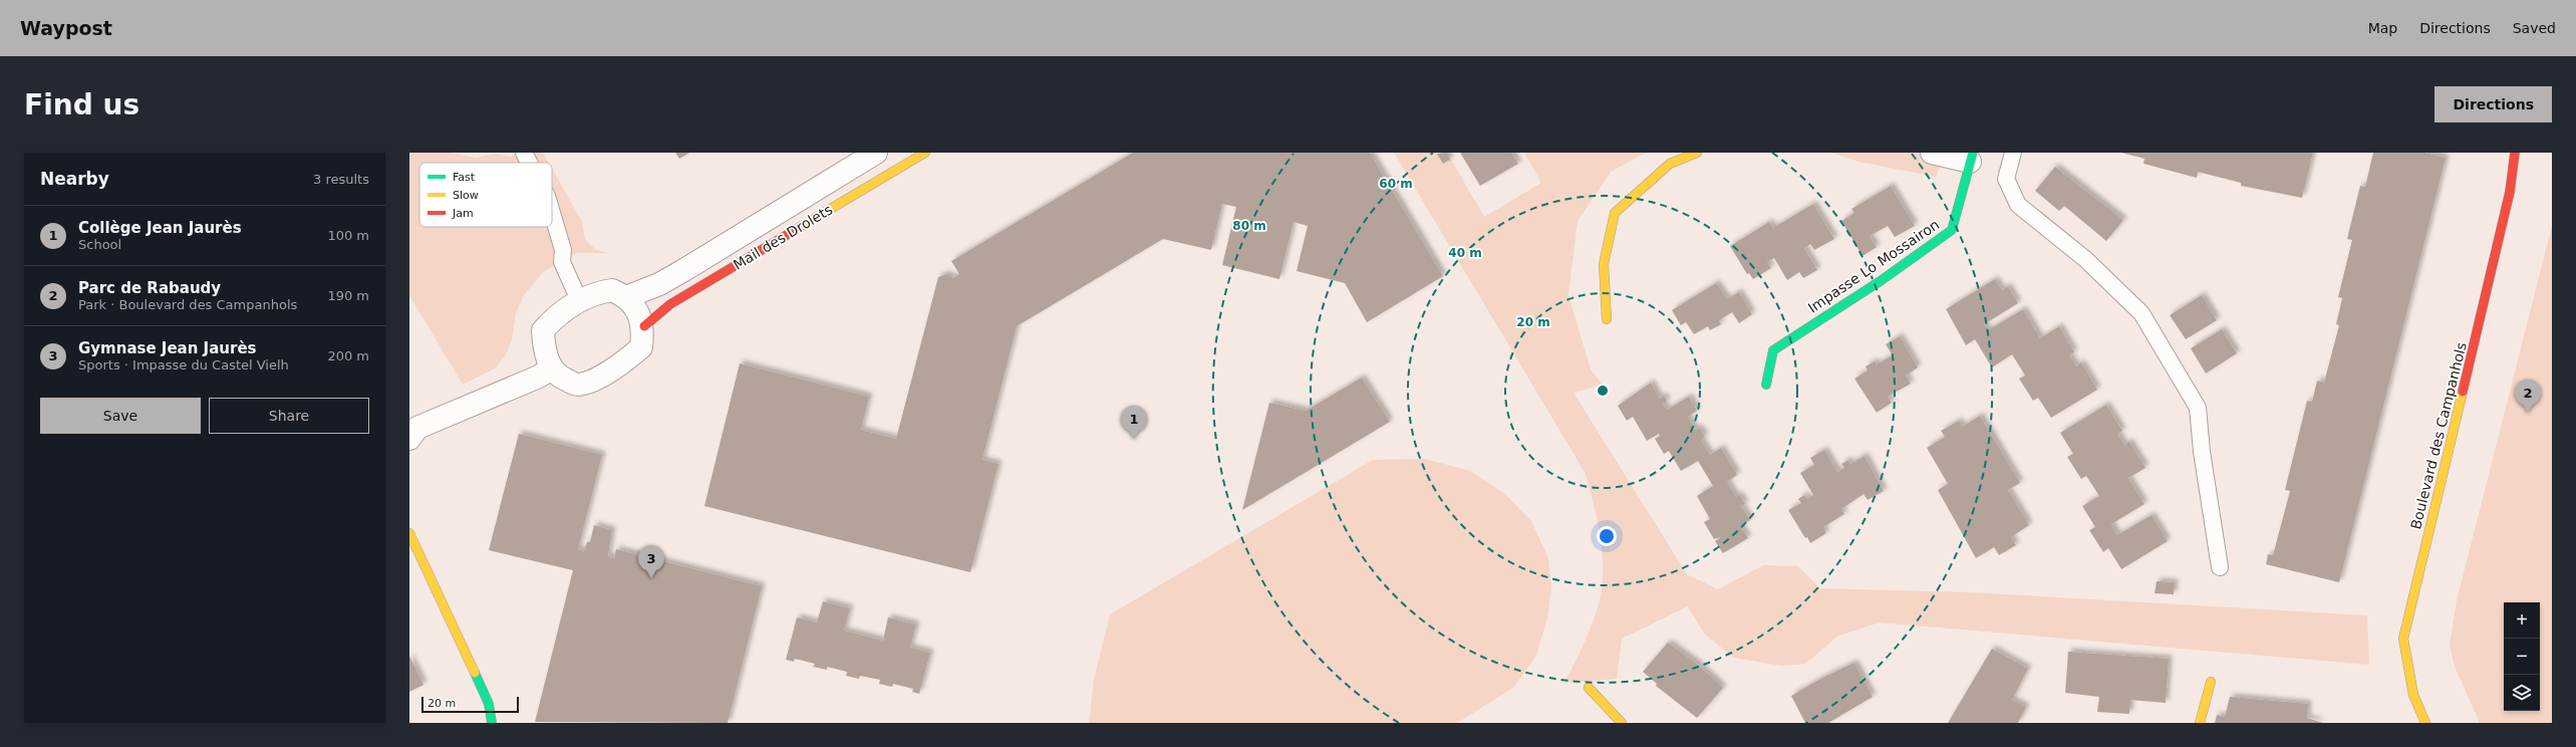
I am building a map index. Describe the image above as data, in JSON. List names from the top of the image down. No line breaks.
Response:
{"streets":{"street":["Mail des Drolets","Impasse Lo Mossairon","Boulevard des Campanhols"]},"legend":["Fast","Slow","Jam"],"scale_bar":"20 m","page":{"header":"Waypost","nav":["Map","Directions","Saved"],"buttons":["Directions",["Save","Share"]],"title":"Find us","heading":["Nearby","3 results"],"list":[{"mark":"1","name":"Collège Jean Jaurès","note":"School","value":"100 m"},{"mark":"2","name":"Parc de Rabaudy","note":"Park · Boulevard des Campanhols","value":"190 m"},{"mark":"3","name":"Gymnase Jean Jaurès","note":"Sports · Impasse du Castel Vielh","value":"200 m"}],"pins":["2","1","3"],"map_buttons":["+","−"],"scale":"20 m"},"rings":["60 m","80 m","40 m","20 m"]}
